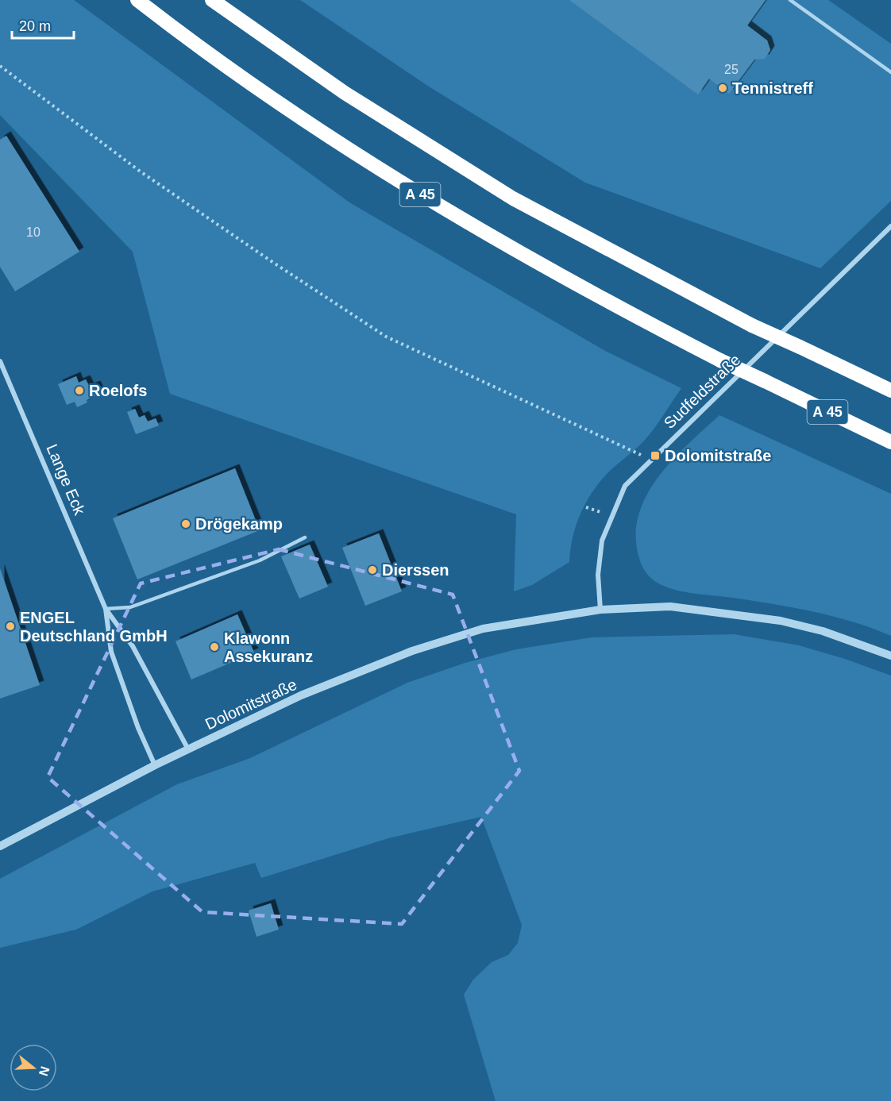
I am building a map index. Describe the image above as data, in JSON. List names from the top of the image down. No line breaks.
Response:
{"streets":{"highway":["A 45"],"street":["Sudfeldstraße","Lange Eck","Dolomitstraße"]},"crossings":[["Sudfeldstraße","Dolomitstraße"],["Lange Eck","Dolomitstraße"]],"places":{"other":["Tennistreff","Roelofs","Drögekamp","Dierssen","ENGEL Deutschland GmbH","Klawonn Assekuranz"],"transit":["Dolomitstraße"]},"house_numbers":["25","10"],"scale_bar":"20 m","north":"right"}
